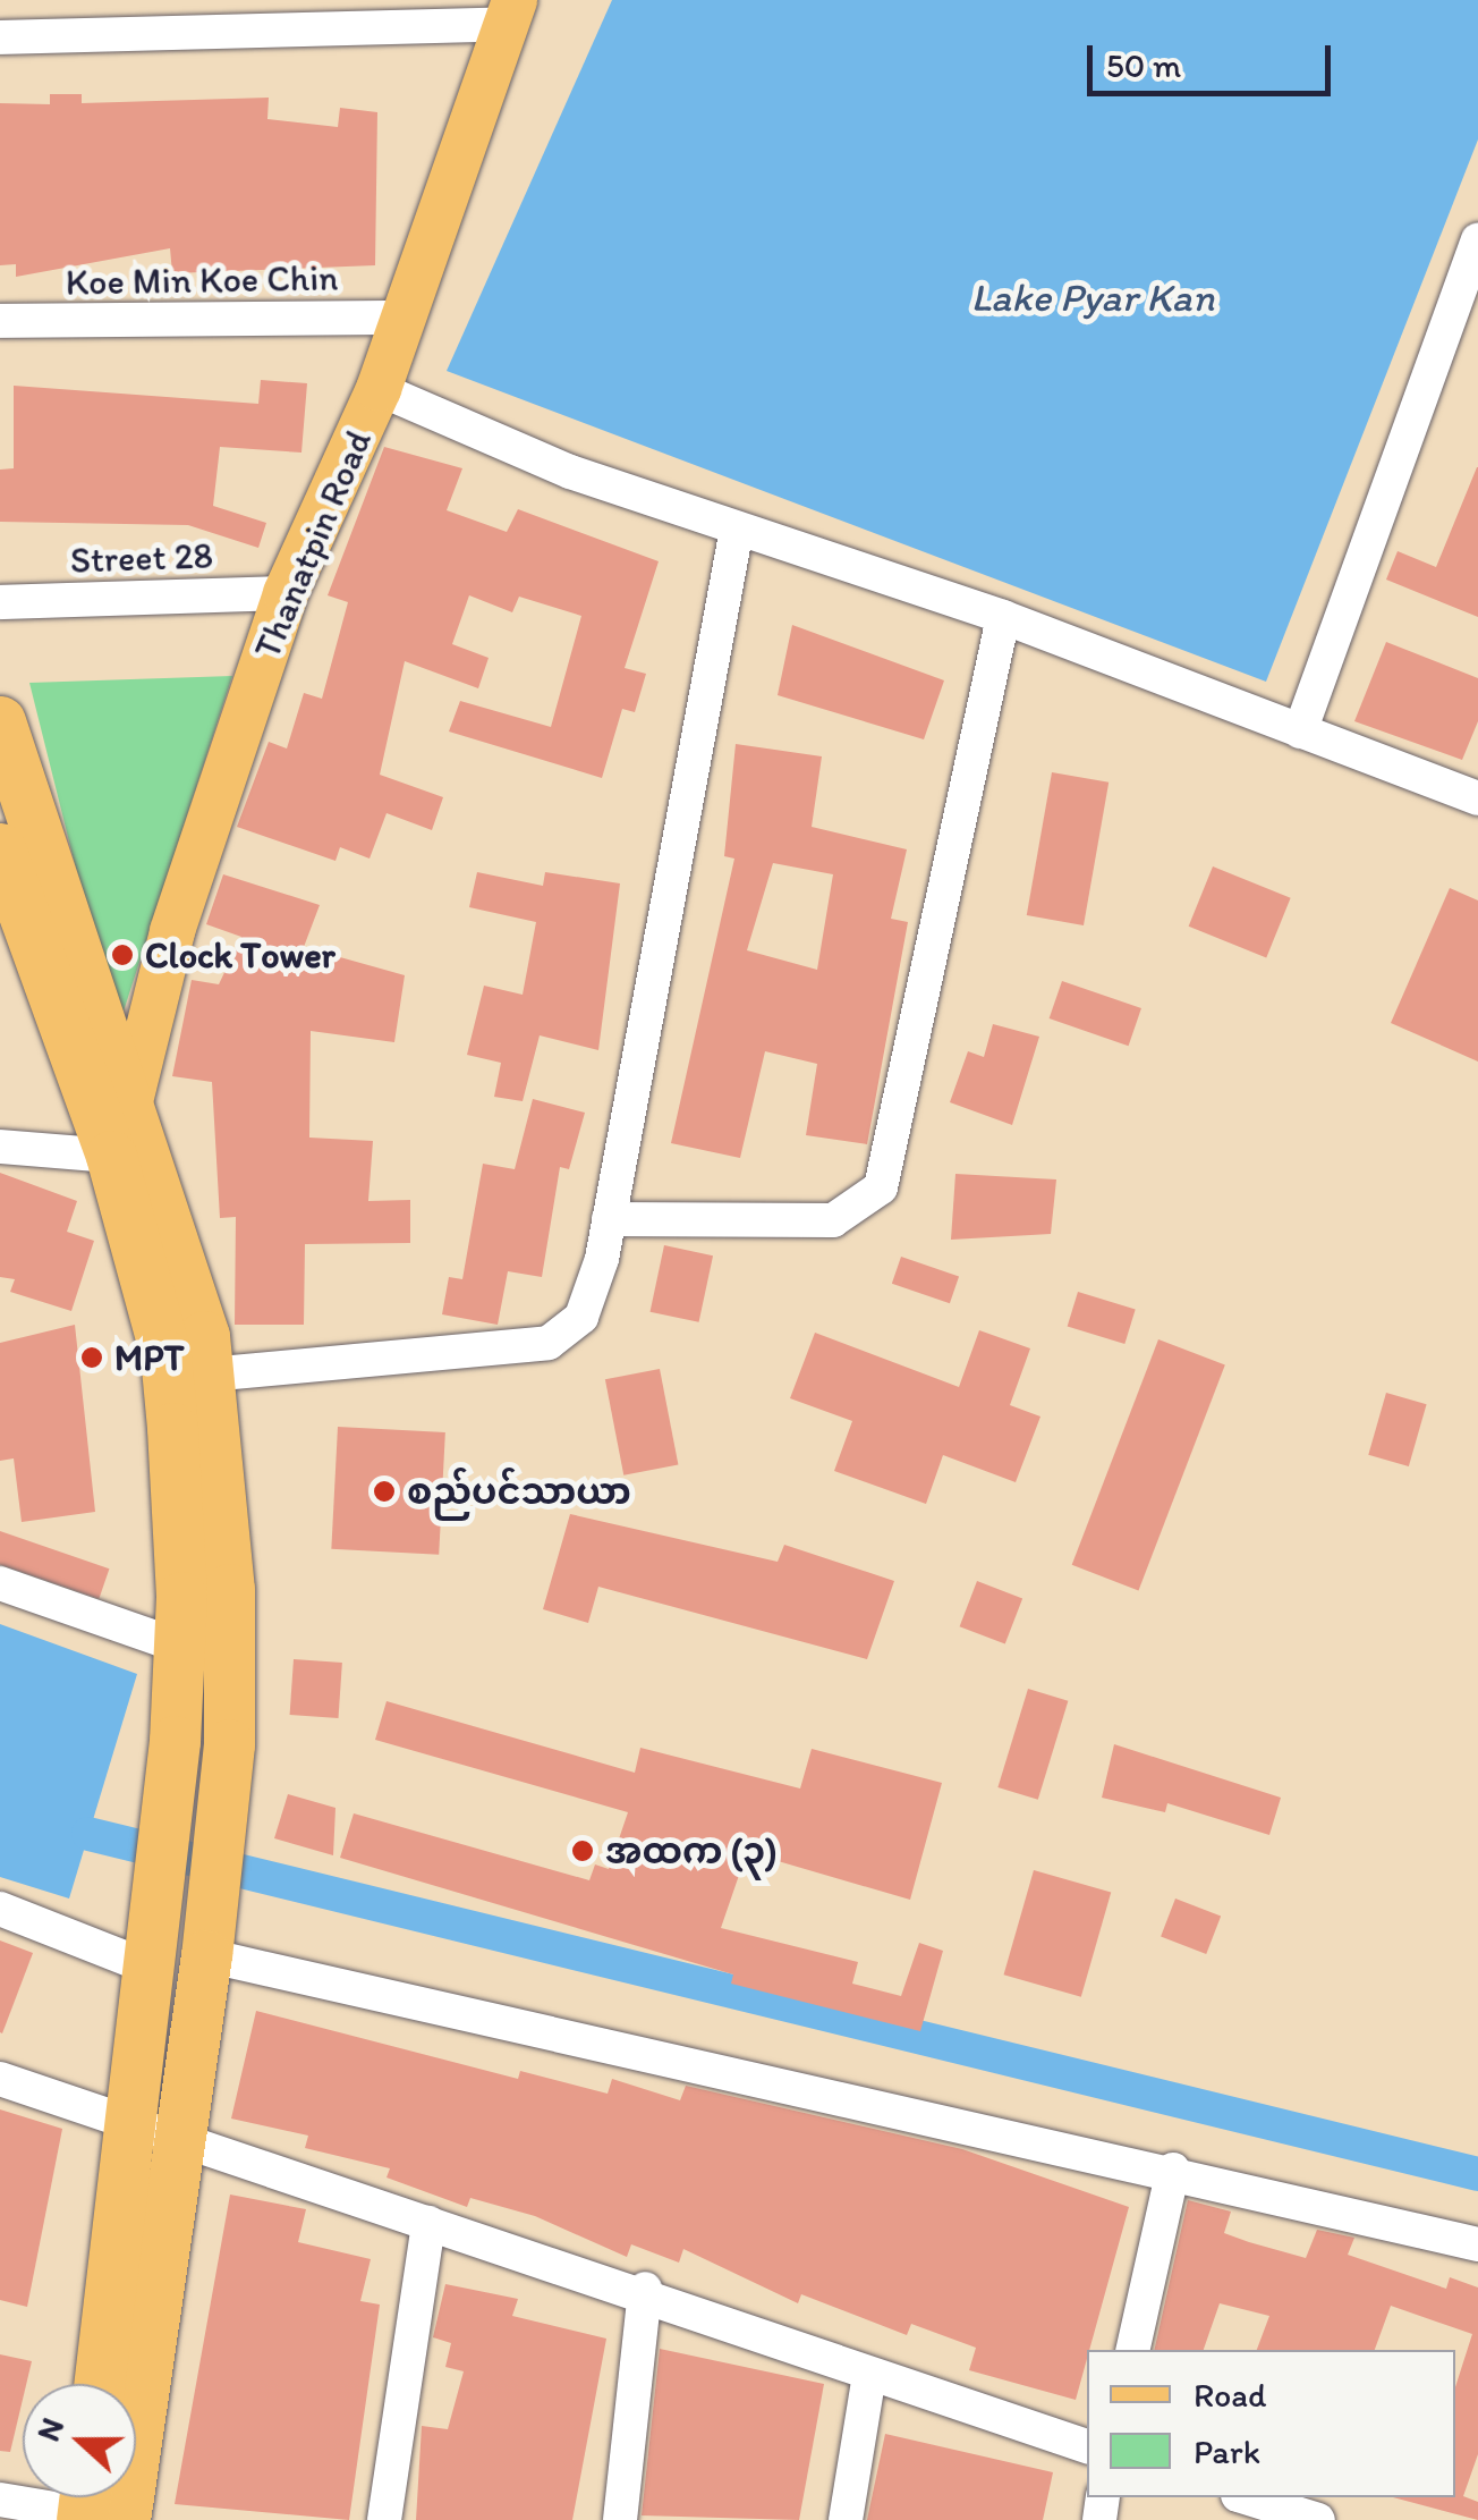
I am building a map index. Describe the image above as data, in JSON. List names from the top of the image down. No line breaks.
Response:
{"streets":{"main road":["Thanatpin Road"],"street":["Koe Min Koe Chin","Street 28"]},"crossings":[["Koe Min Koe Chin","Thanatpin Road"],["Thanatpin Road","Street 28"]],"water":["Lake Pyar Kan"],"places":["Clock Tower","MPT","စည်ပင်သာယာ","အထက (၃)"],"legend":["Road","Park"],"scale_bar":"50 m","north":"left"}
